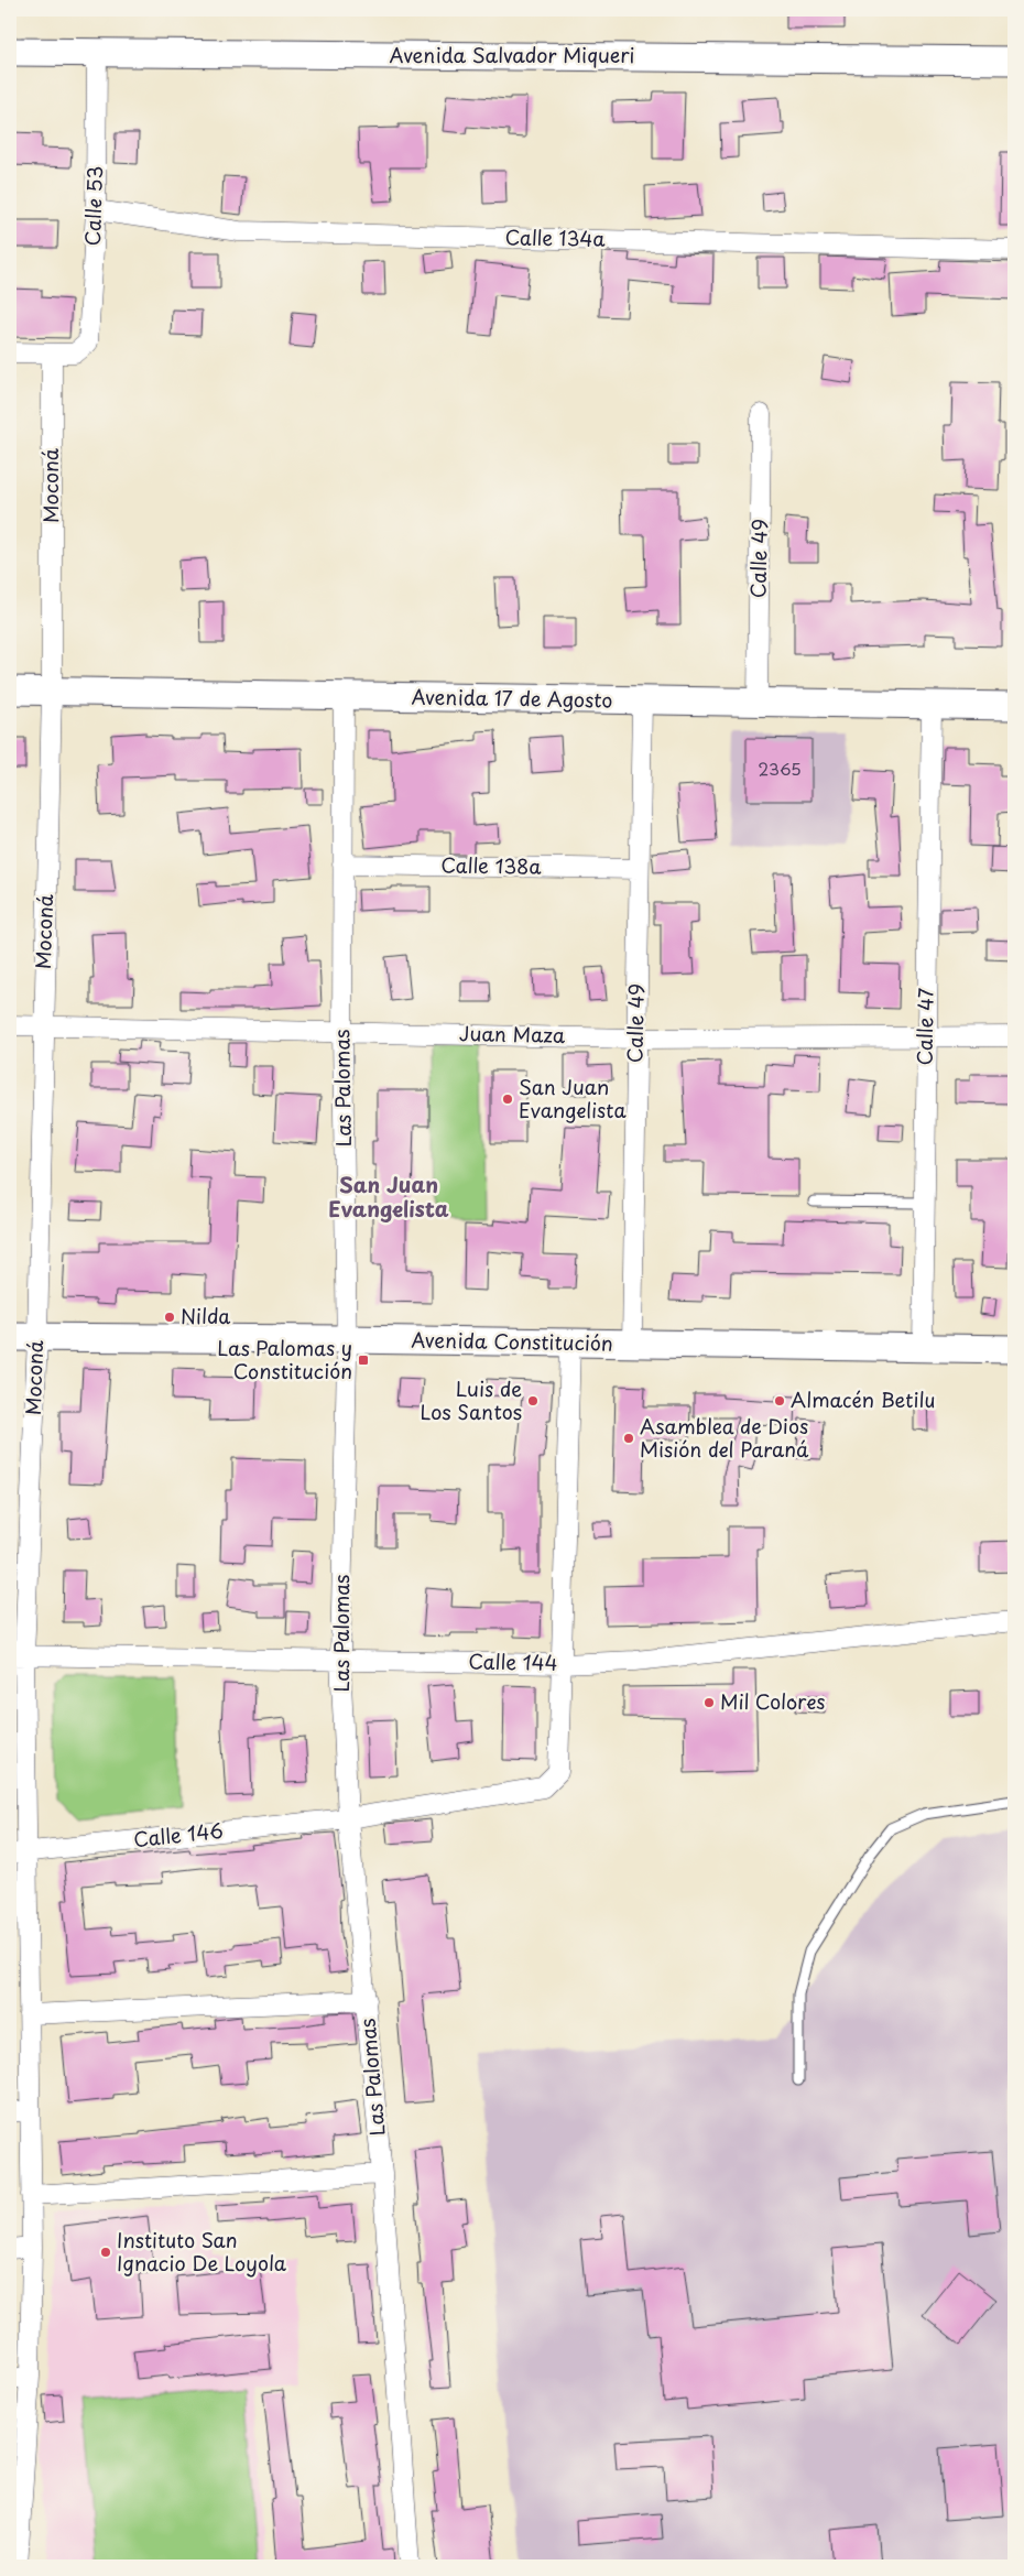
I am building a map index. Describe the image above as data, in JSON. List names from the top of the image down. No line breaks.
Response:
{"streets":{"main road":["Avenida Salvador Miqueri","Avenida 17 de Agosto","Avenida Constitución"],"street":["Calle 53","Calle 134a","Moconá","Calle 49","Calle 138a","Calle 47","Juan Maza","Las Palomas","Calle 144","Calle 146"]},"crossings":[["Avenida Salvador Miqueri","Calle 53"],["Calle 53","Calle 134a"],["Calle 53","Moconá"],["Moconá","Avenida 17 de Agosto"],["Moconá","Juan Maza"],["Moconá","Avenida Constitución"],["Moconá","Calle 144"],["Moconá","Calle 146"],["Calle 49","Avenida 17 de Agosto"],["Calle 49","Calle 138a"],["Calle 49","Juan Maza"],["Calle 49","Avenida Constitución"],["Avenida 17 de Agosto","Calle 47"],["Avenida 17 de Agosto","Las Palomas"],["Calle 138a","Las Palomas"],["Calle 47","Juan Maza"],["Calle 47","Avenida Constitución"],["Juan Maza","Las Palomas"],["Las Palomas","Avenida Constitución"],["Las Palomas","Calle 144"],["Las Palomas","Calle 146"],["Avenida Constitución","Calle 146"],["Calle 144","Calle 146"]],"districts":["San Juan Evangelista"],"places":{"other":["San Juan Evangelista","Nilda","Luis de Los Santos","Almacén Betilu","Asamblea de Dios Misión del Paraná","Mil Colores","Instituto San Ignacio De Loyola"],"transit":["Las Palomas y Constitución"]},"house_numbers":["2365"]}
